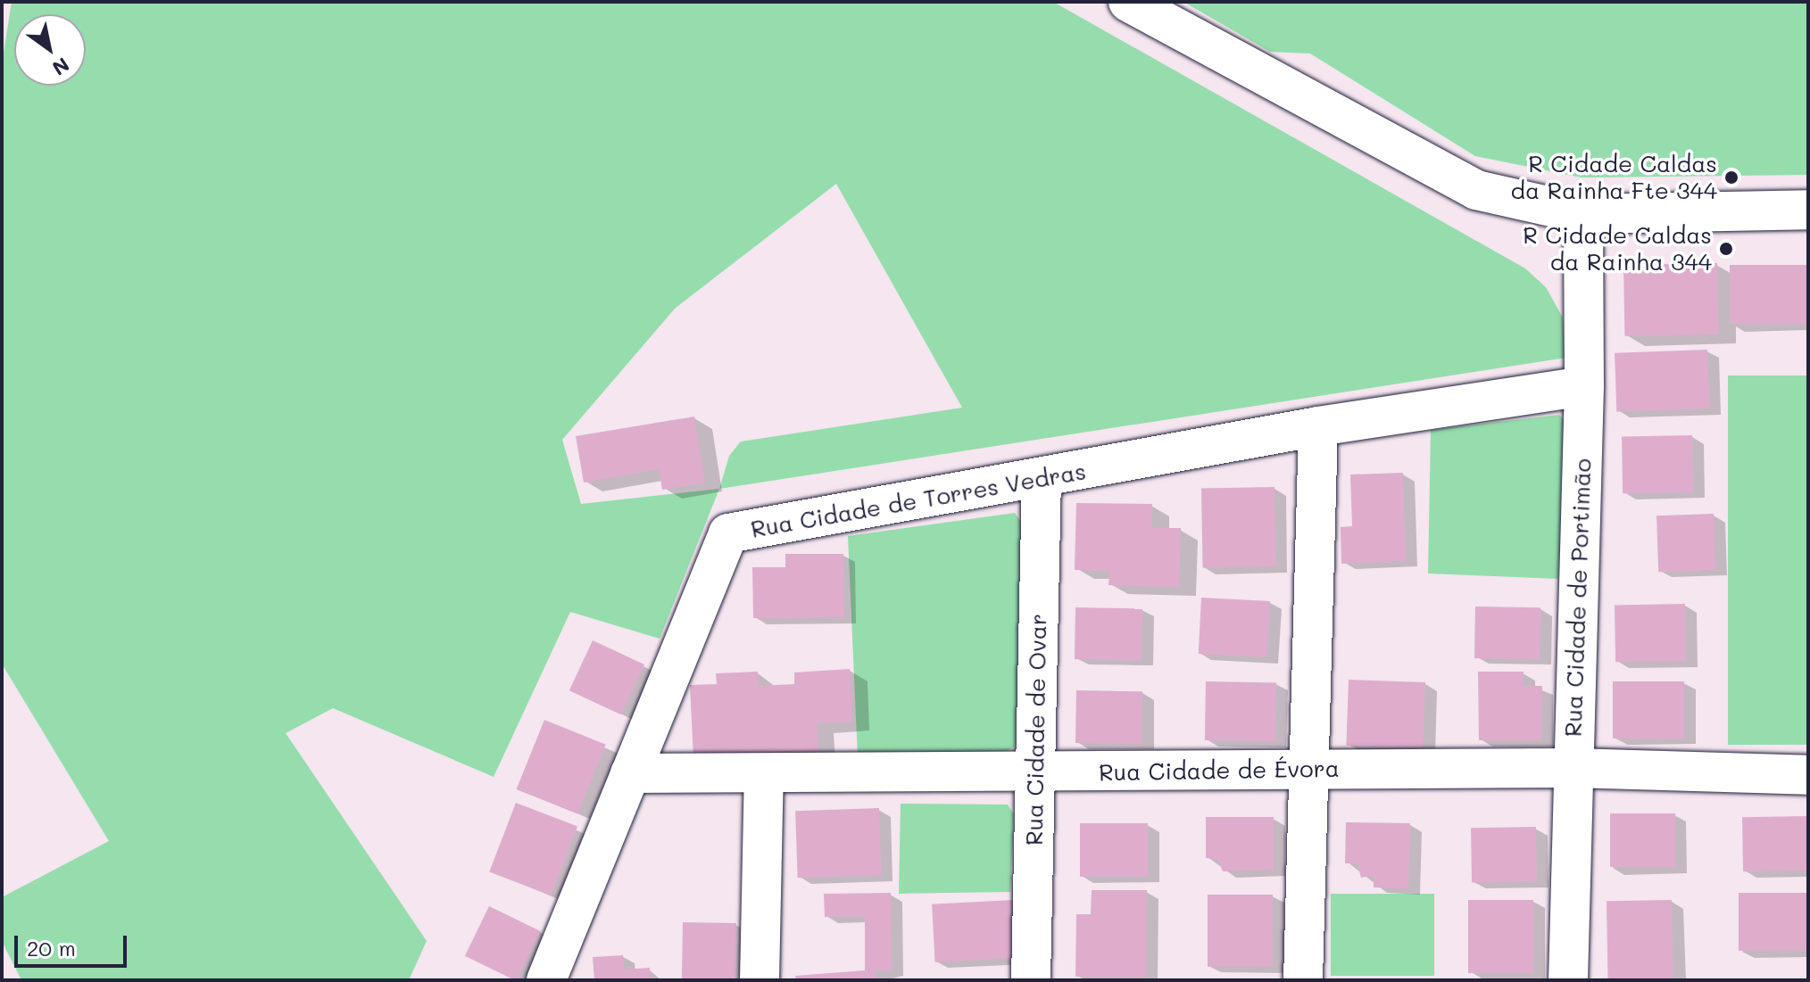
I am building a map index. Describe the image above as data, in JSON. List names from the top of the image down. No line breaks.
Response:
{"streets":{"street":["Rua Cidade de Torres Vedras","Rua Cidade de Portimão","Rua Cidade de Ovar","Rua Cidade de Évora"]},"crossings":[["Rua Cidade de Torres Vedras","Rua Cidade de Portimão"],["Rua Cidade de Torres Vedras","Rua Cidade de Ovar"],["Rua Cidade de Torres Vedras","Rua Cidade de Évora"],["Rua Cidade de Portimão","Rua Cidade de Évora"],["Rua Cidade de Ovar","Rua Cidade de Évora"]],"places":["R Cidade Caldas da Rainha Fte 344","R Cidade Caldas da Rainha 344"],"scale_bar":"20 m","north":"bottom right"}
